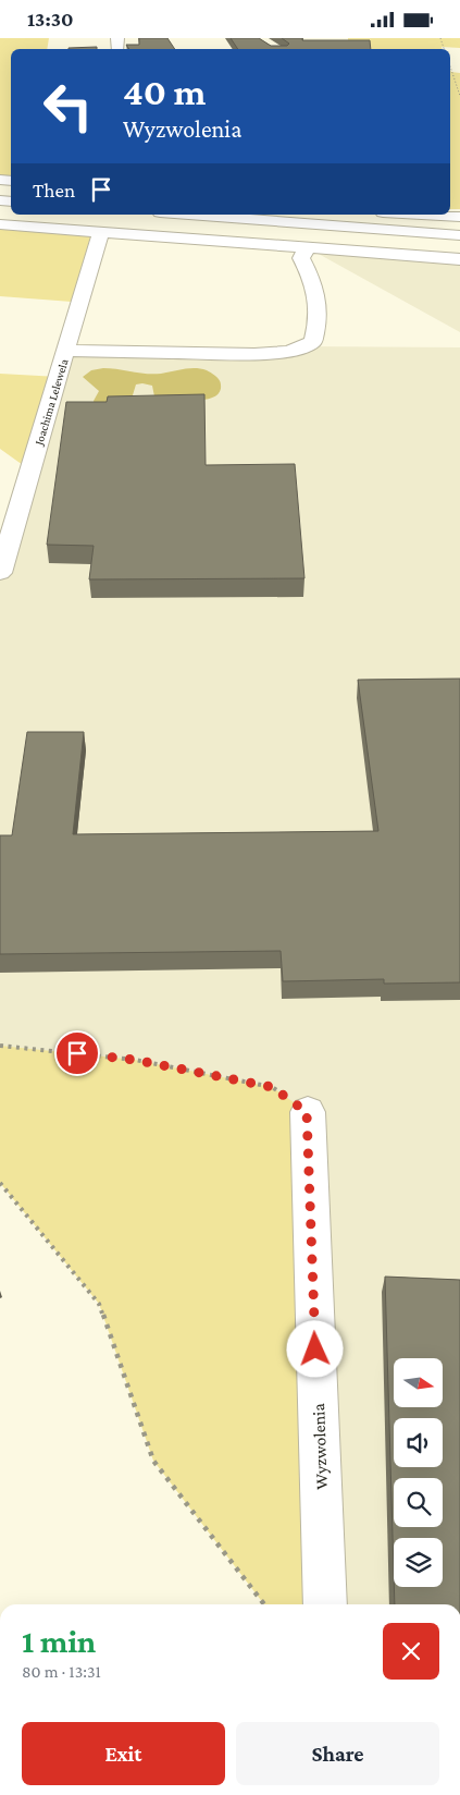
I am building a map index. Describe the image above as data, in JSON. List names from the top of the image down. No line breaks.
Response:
{"streets":{"main road":["Joachima Lelewela","Wyzwolenia"]},"north":"right","page":{"status":"13:30","turn":["40 m","Wyzwolenia"],"then":"Then","heading":["1 min","80 m · 13:31"],"buttons":["Exit","Share"]}}
